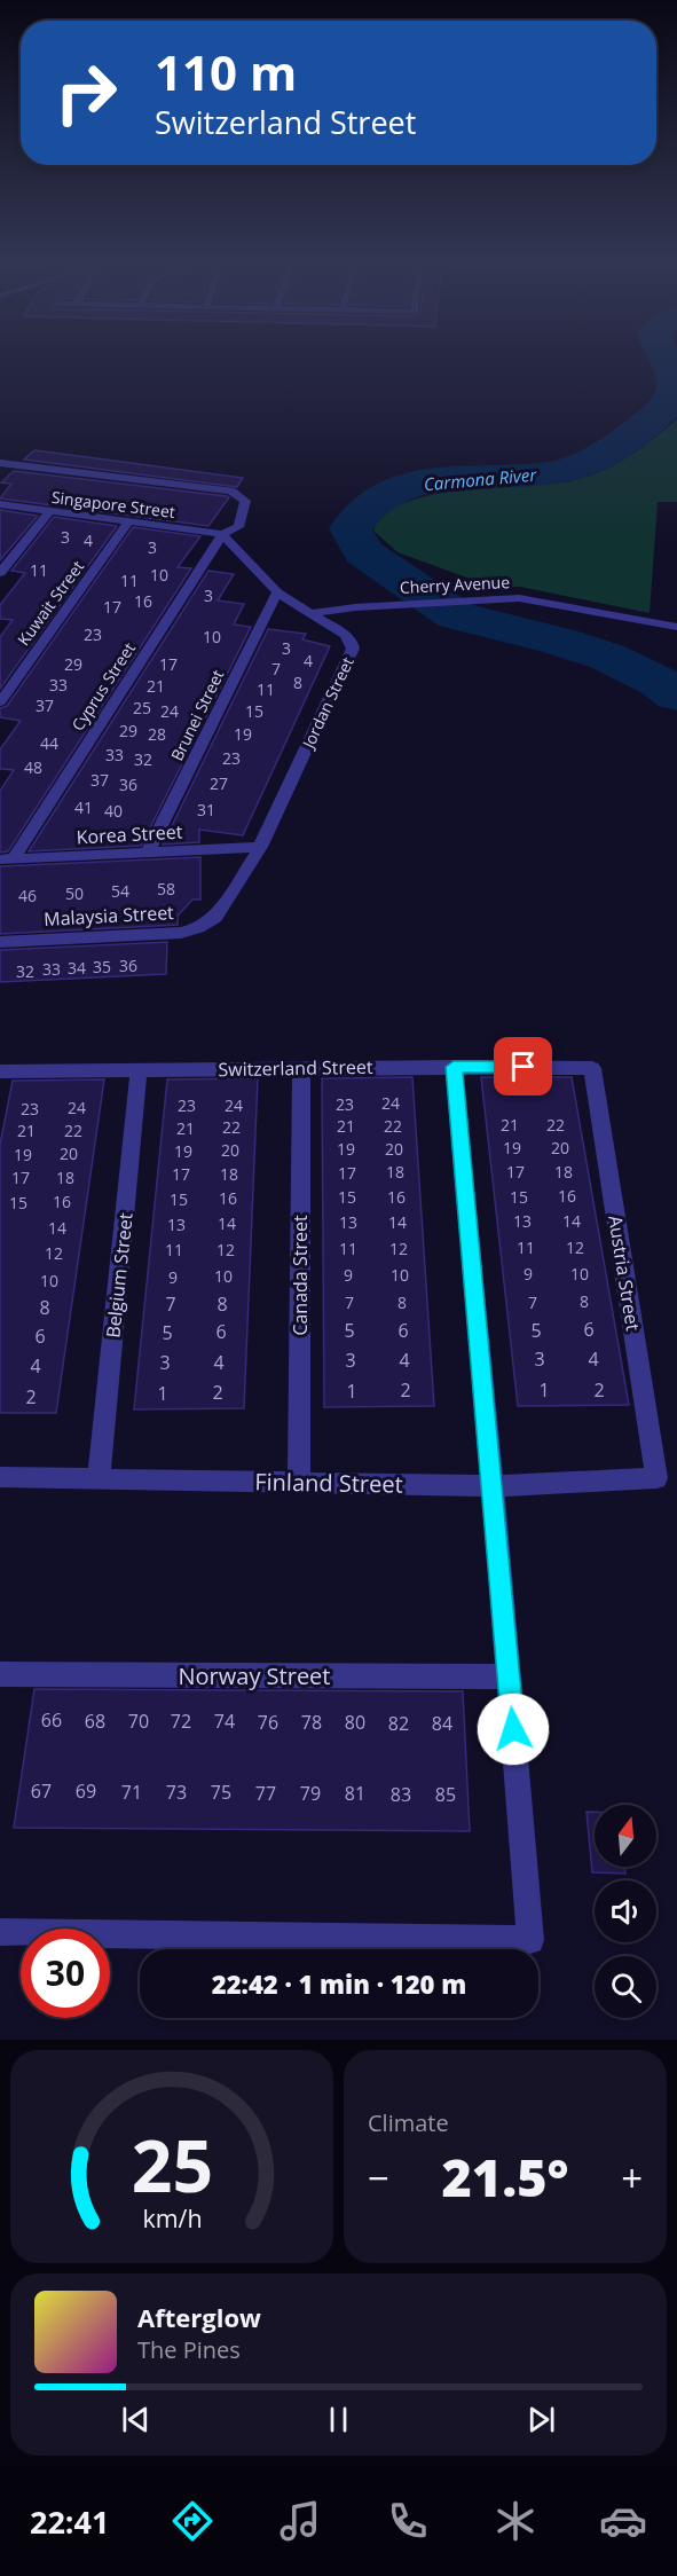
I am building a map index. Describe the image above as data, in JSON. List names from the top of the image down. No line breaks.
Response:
{"streets":{"street":["Singapore Street","Cherry Avenue","Kuwait Street","Cyprus Street","Jordan Street","Brunei Street","Korea Street","Malaysia Street","Switzerland Street","Austria Street","Belgium Street","Canada Street","Finland Street","Norway Street"]},"crossings":[["Singapore Street","Kuwait Street"],["Singapore Street","Cyprus Street"],["Singapore Street","Jordan Street"],["Cherry Avenue","Jordan Street"],["Cyprus Street","Jordan Street"],["Cyprus Street","Korea Street"],["Jordan Street","Brunei Street"],["Jordan Street","Korea Street"],["Jordan Street","Malaysia Street"],["Brunei Street","Korea Street"],["Switzerland Street","Austria Street"],["Switzerland Street","Belgium Street"],["Switzerland Street","Canada Street"],["Austria Street","Finland Street"],["Belgium Street","Finland Street"],["Canada Street","Finland Street"]],"water":["Carmona River"],"house_numbers":["3","4","3","11","10","11","3","16","17","23","10","3","4","29","17","7","8","33","21","11","37","25","24","15","29","28","19","44","33","23","32","48","37","27","36","41","31","40","58","54","50","46","36","35","34","33","32","24","23","23","24","24","23","21","22","21","22","22","21","21","22","19","20","19","20","20","19","20","19","18","17","18","17","17","18","17","18","16","15","16","15","16","15","16","15","13","14","13","14","14","13","14","11","12","11","12","11","12","12","9","10","9","10","10","9","10","8","7","8","7","7","8","8","6","5","6","5","6","5","6","3","4","3","4","3","4","4","2","1","2","1","2","1","2","66","68","70","72","74","76","78","80","82","84","67","69","71","73","75","77","79","81","83","85"],"north":"top","page":{"turn":["110 m","Switzerland Street"],"limit":"30","trip":"22:42 · 1 min · 120 m","tile":"Climate","heat":["−","21.5°","+"],"song":["Afterglow","The Pines"],"tabs":"22:41","gauge":["25","km/h"]}}
